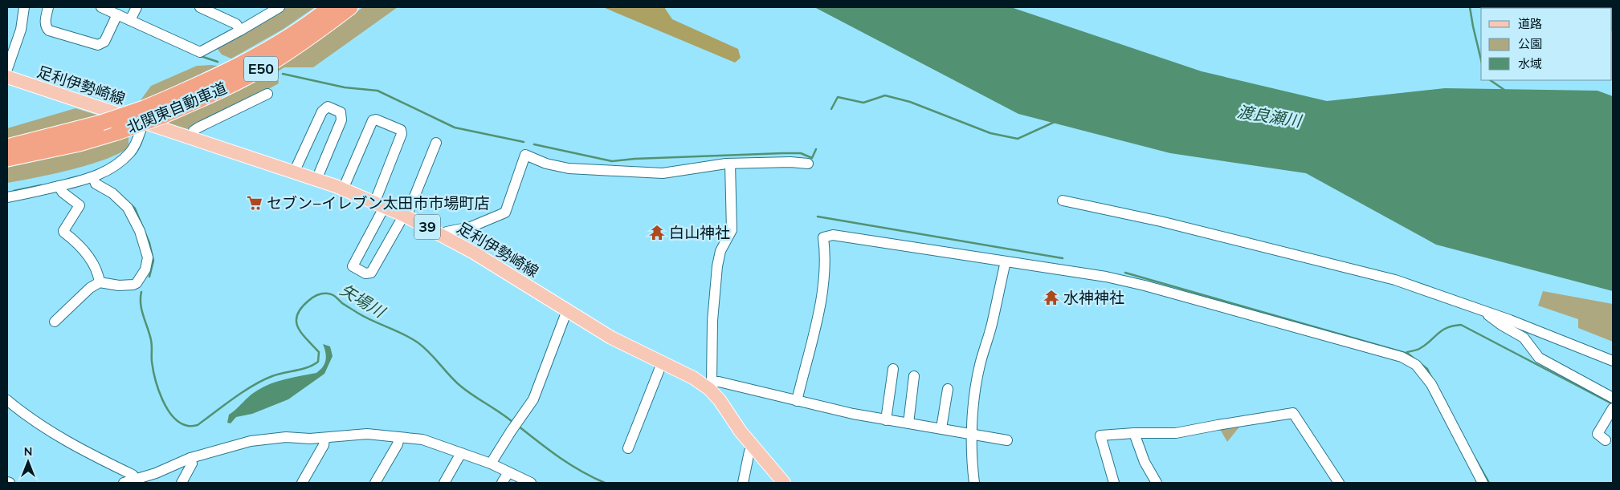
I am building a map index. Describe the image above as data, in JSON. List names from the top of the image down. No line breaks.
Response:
{"streets":{"highway":["E50","北関東自動車道"],"main road":["足利伊勢崎線","39"]},"crossings":[["足利伊勢崎線","北関東自動車道"]],"water":["渡良瀬川","矢場川"],"places":{"supermarket":["セブン−イレブン太田市市場町店"],"temple":["白山神社","水神神社"]},"legend":["道路","公園","水域"],"north":"top"}
